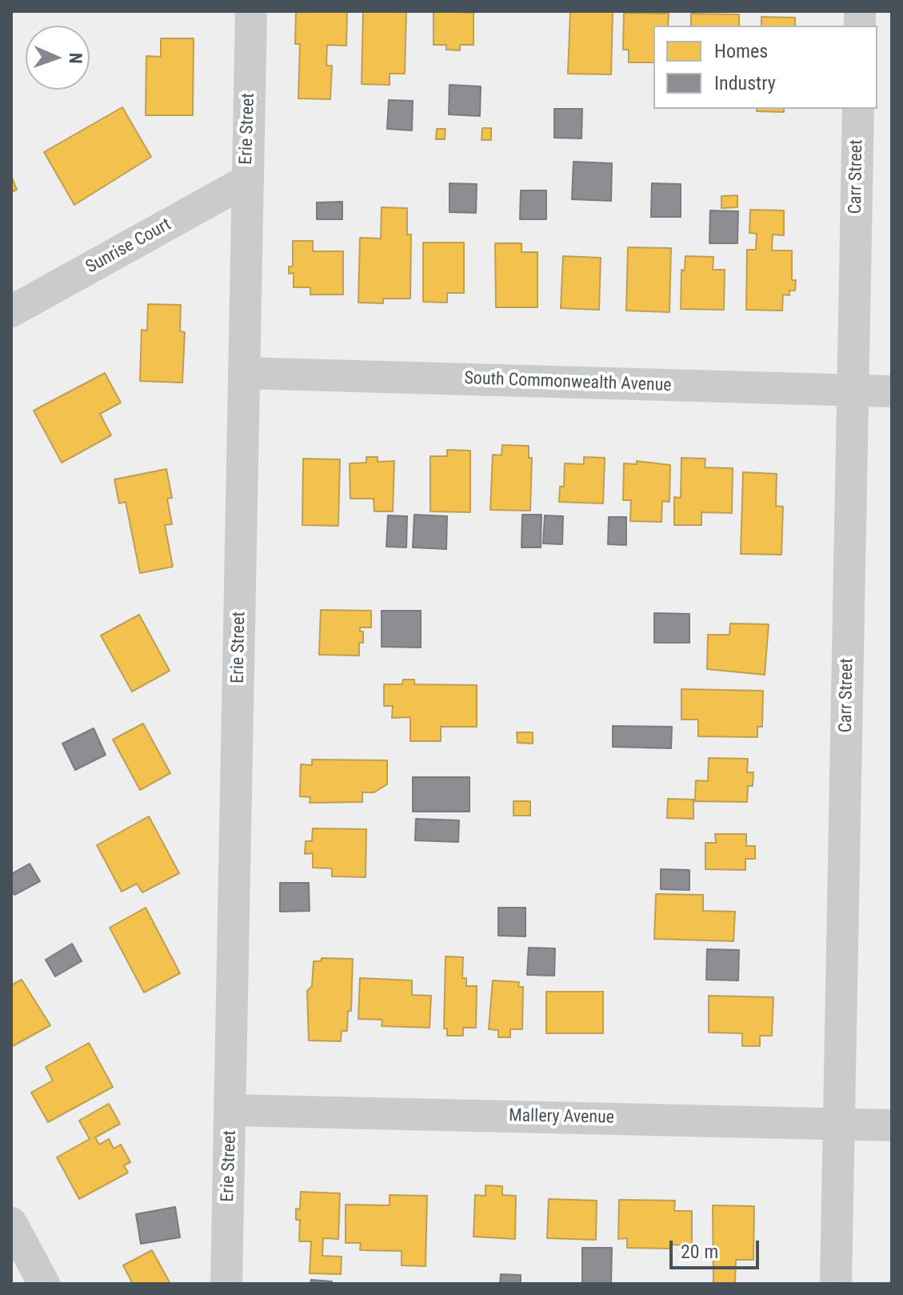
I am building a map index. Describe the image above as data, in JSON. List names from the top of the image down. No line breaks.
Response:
{"streets":{"street":["Erie Street","Carr Street","Sunrise Court","South Commonwealth Avenue","Mallery Avenue"]},"crossings":[["Erie Street","Sunrise Court"],["Erie Street","South Commonwealth Avenue"],["Erie Street","Mallery Avenue"],["Carr Street","South Commonwealth Avenue"],["Carr Street","Mallery Avenue"]],"legend":["Homes","Industry"],"scale_bar":"20 m","north":"right"}
